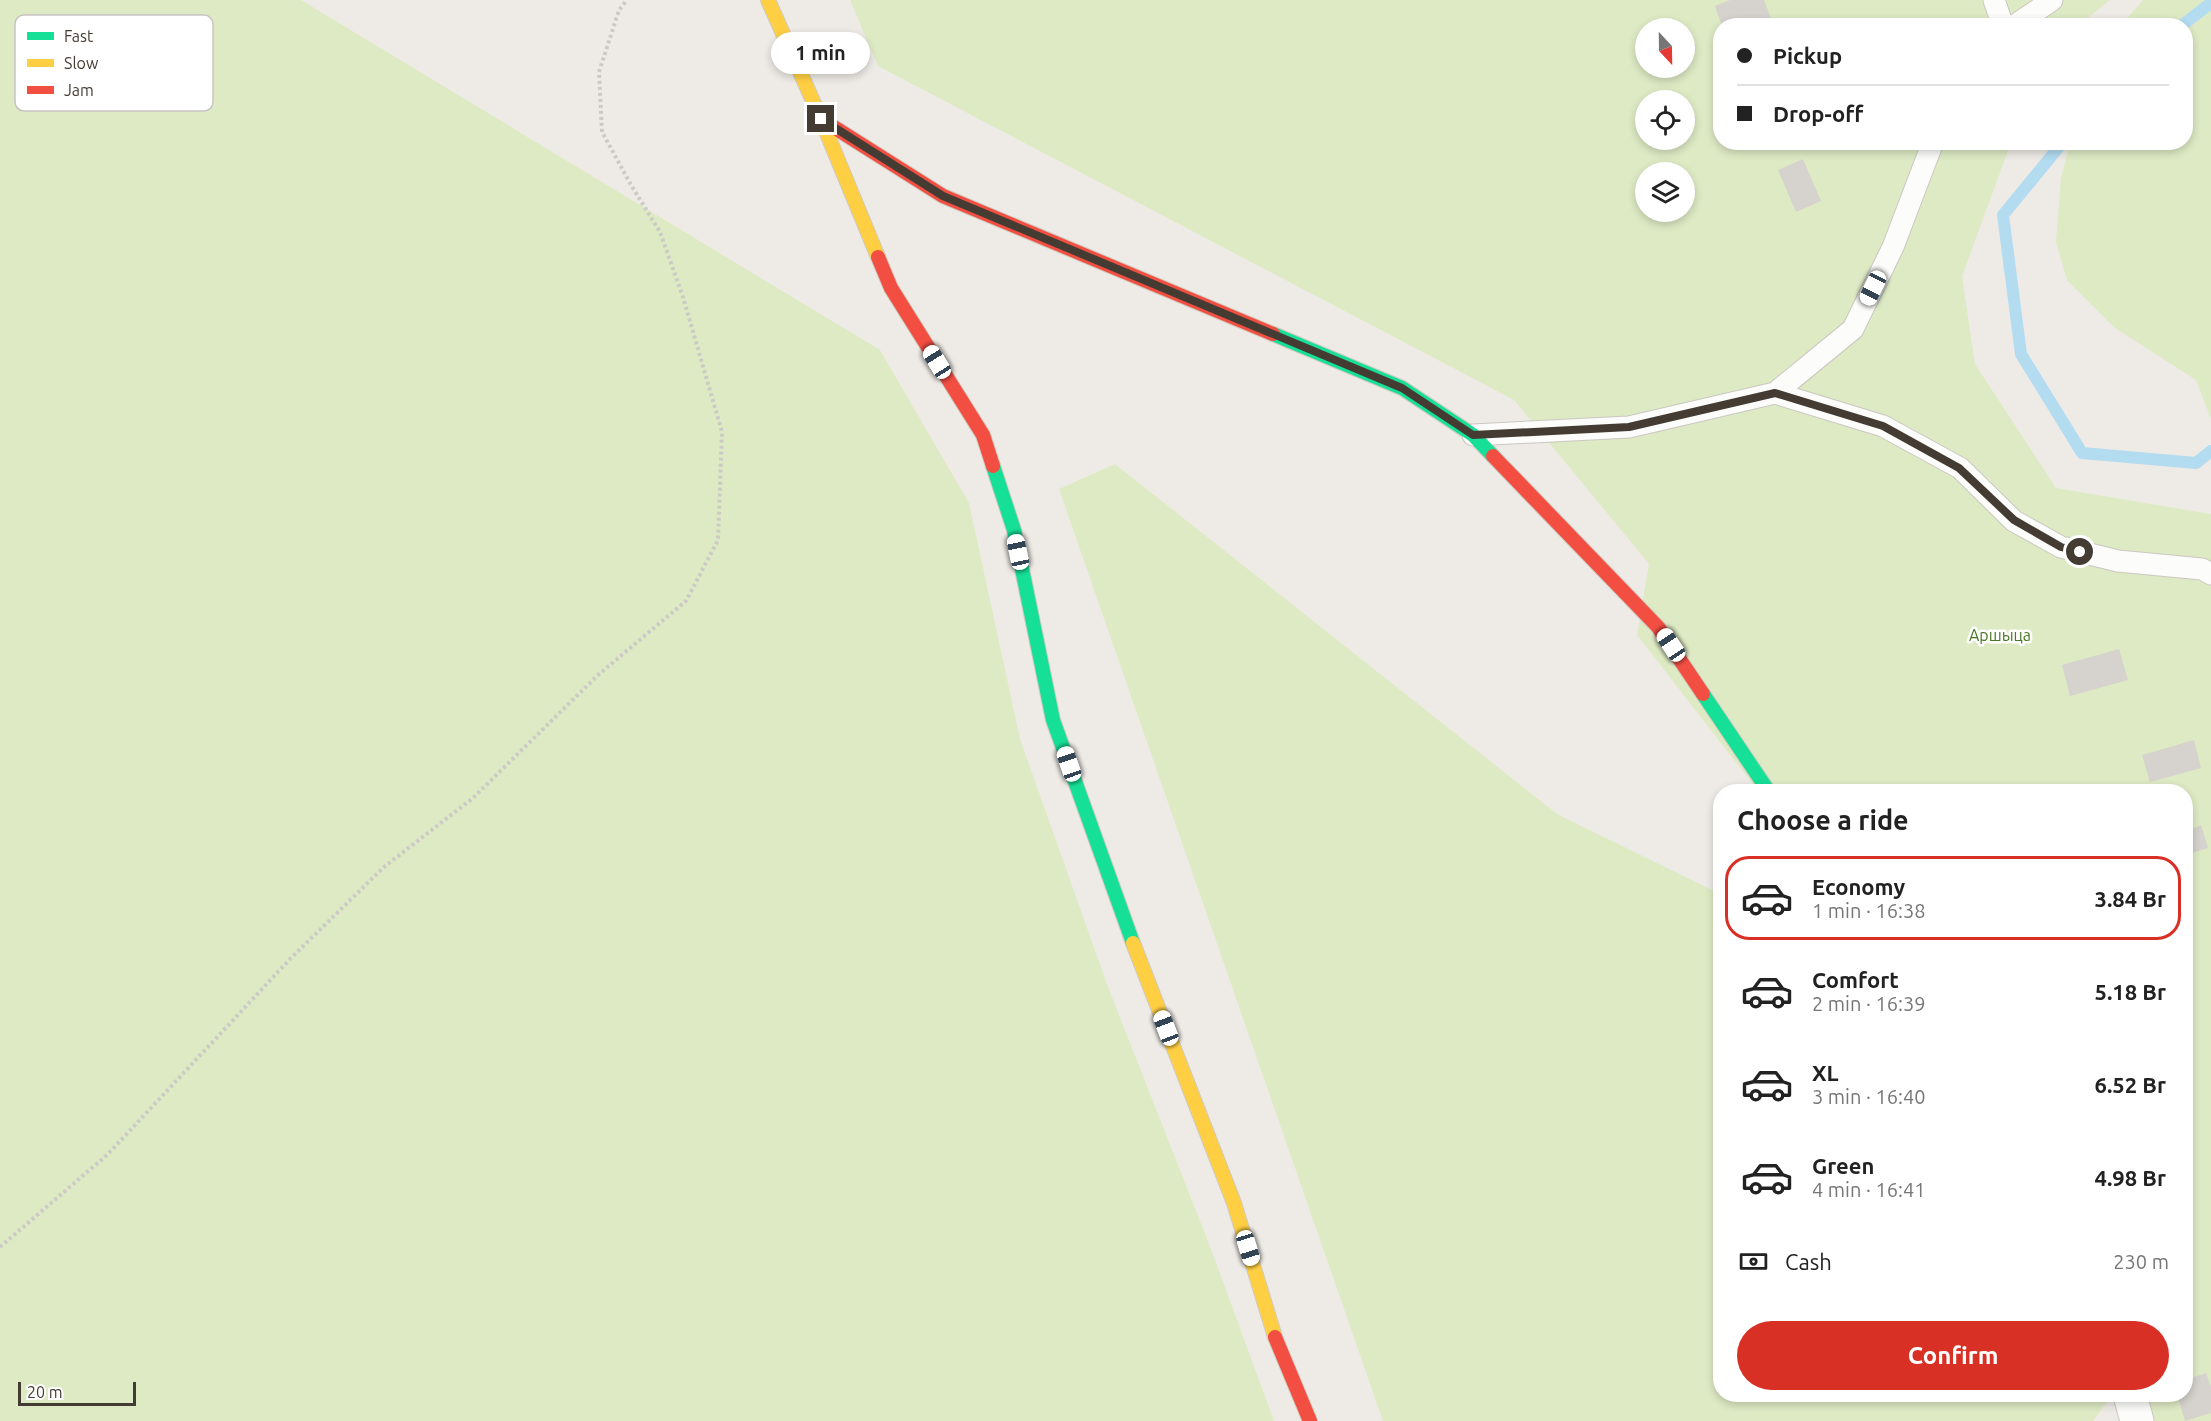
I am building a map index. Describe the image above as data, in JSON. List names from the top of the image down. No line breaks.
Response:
{"parks":["Аршыца"],"legend":["Fast","Slow","Jam"],"scale_bar":"20 m","north":"bottom","page":{"banner":["Pickup","Drop-off"],"bubble":"1 min","heading":"Choose a ride","list":[{"name":"Economy","note":"1 min · 16:38","value":"3.84 Br"},{"name":"Comfort","note":"2 min · 16:39","value":"5.18 Br"},{"name":"XL","note":"3 min · 16:40","value":"6.52 Br"},{"name":"Green","note":"4 min · 16:41","value":"4.98 Br"}],"pay":["Cash","230 m"],"buttons":"Confirm","scale":"20 m"}}
